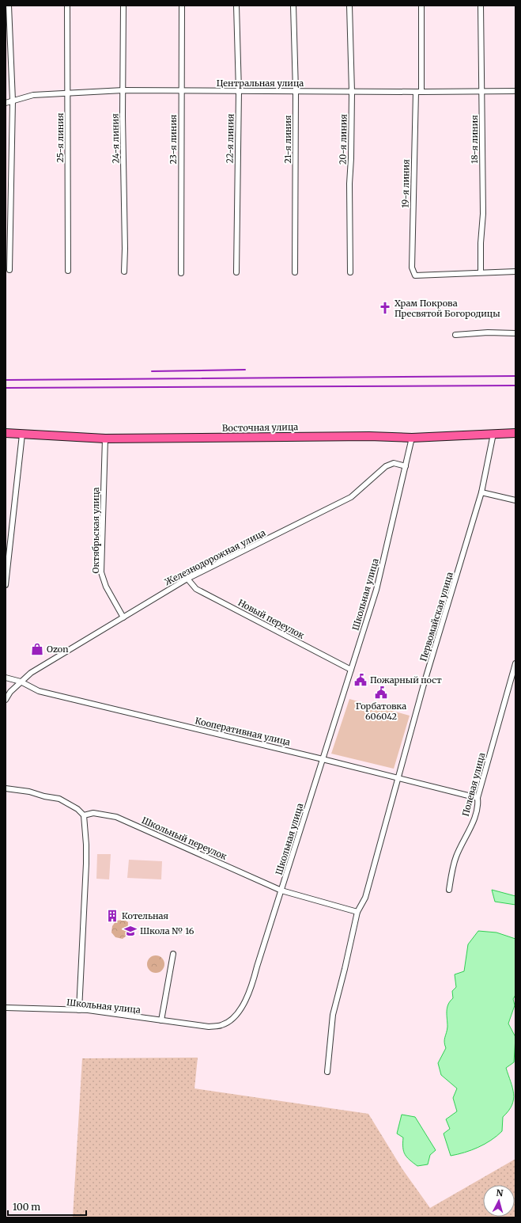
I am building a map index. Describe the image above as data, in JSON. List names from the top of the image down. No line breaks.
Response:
{"streets":{"main road":["Восточная улица"],"street":["Центральная улица","25-я линия","24-я линия","22-я линия","23-я линия","21-я линия","20-я линия","18-я линия","19-я линия","Октябрьская улица","Железнодорожная улица","Школьная улица","Первомайская улица","Новый переулок","Кооперативная улица","Полевая улица","Школьный переулок"]},"crossings":[["Центральная улица","25-я линия"],["Центральная улица","24-я линия"],["Центральная улица","22-я линия"],["Центральная улица","23-я линия"],["Центральная улица","21-я линия"],["Центральная улица","20-я линия"],["Центральная улица","18-я линия"],["Центральная улица","19-я линия"],["18-я линия","19-я линия"],["Восточная улица","Октябрьская улица"],["Восточная улица","Школьная улица"],["Восточная улица","Первомайская улица"],["Октябрьская улица","Железнодорожная улица"],["Железнодорожная улица","Школьная улица"],["Железнодорожная улица","Новый переулок"],["Железнодорожная улица","Кооперативная улица"],["Школьная улица","Новый переулок"],["Школьная улица","Кооперативная улица"],["Школьная улица","Школьный переулок"],["Первомайская улица","Кооперативная улица"],["Первомайская улица","Школьный переулок"],["Кооперативная улица","Полевая улица"]],"places":{"church":["Храм Покрова Пресвятой Богородицы"],"shop":["Ozon"],"public building":["Пожарный пост","Горбатовка 606042"],"building":["Котельная"],"school or university":["Школа № 16"]},"scale_bar":"100 m","north":"top"}
